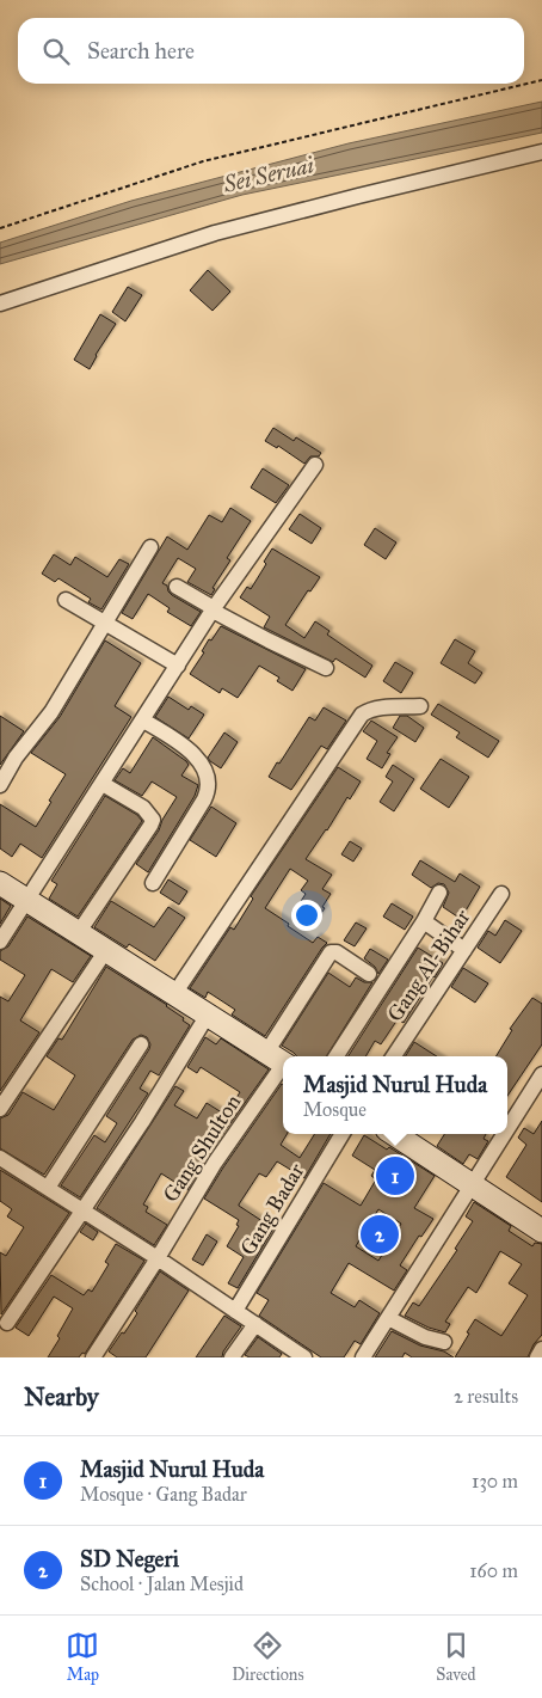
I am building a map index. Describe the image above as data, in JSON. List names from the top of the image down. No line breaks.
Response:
{"streets":{"street":["Gang Al-Bihar","Gang Shulton","Gang Badar"]},"water":["Sei Seruai"],"page":{"search":"Search here","popup":["Masjid Nurul Huda","Mosque"],"pins":["1","2"],"heading":["Nearby","2 results"],"list":[{"mark":"1","name":"Masjid Nurul Huda","note":"Mosque · Gang Badar","value":"130 m"},{"mark":"2","name":"SD Negeri","note":"School · Jalan Mesjid","value":"160 m"}],"nav":["Map","Directions","Saved"]}}
